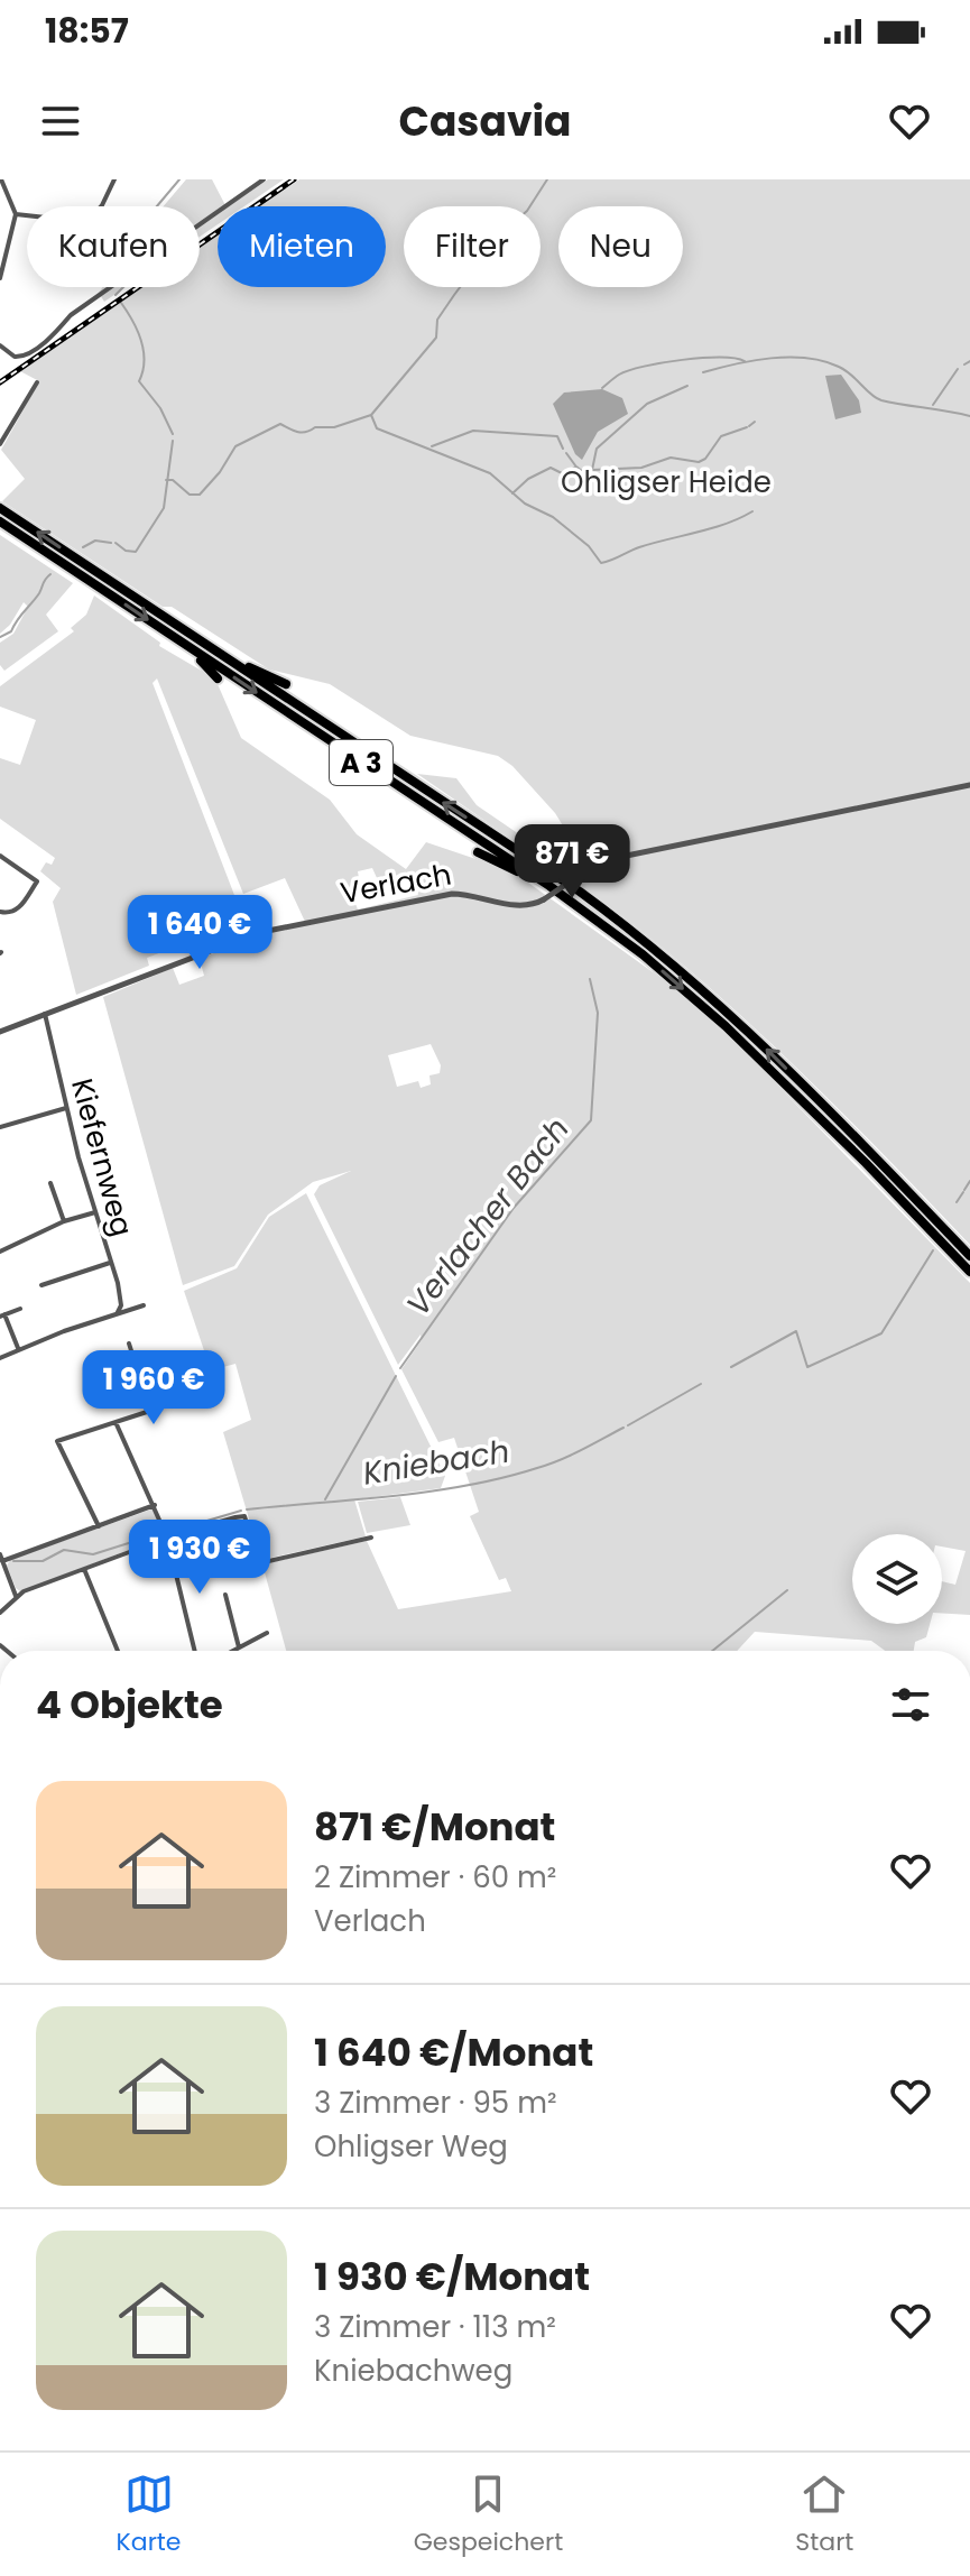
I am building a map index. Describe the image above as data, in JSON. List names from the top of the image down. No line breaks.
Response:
{"streets":{"highway":["A 3"],"street":["Verlach","Kiefernweg"]},"crossings":[["Verlach","Kiefernweg"]],"water":["Verlacher Bach","Kniebach"],"parks":["Ohligser Heide"],"page":{"status":"18:57","header":"Casavia","chip":["Kaufen","Mieten","Filter","Neu"],"price":["871 €","1 640 €","1 960 €","1 930 €"],"heading":"4 Objekte","list":[{"name":"871 €/Monat","note":"2 Zimmer · 60 m² · Verlach"},{"name":"1 640 €/Monat","note":"3 Zimmer · 95 m² · Ohligser Weg"},{"name":"1 930 €/Monat","note":"3 Zimmer · 113 m² · Kniebachweg"}],"tabs":["Karte","Gespeichert","Start"]}}
